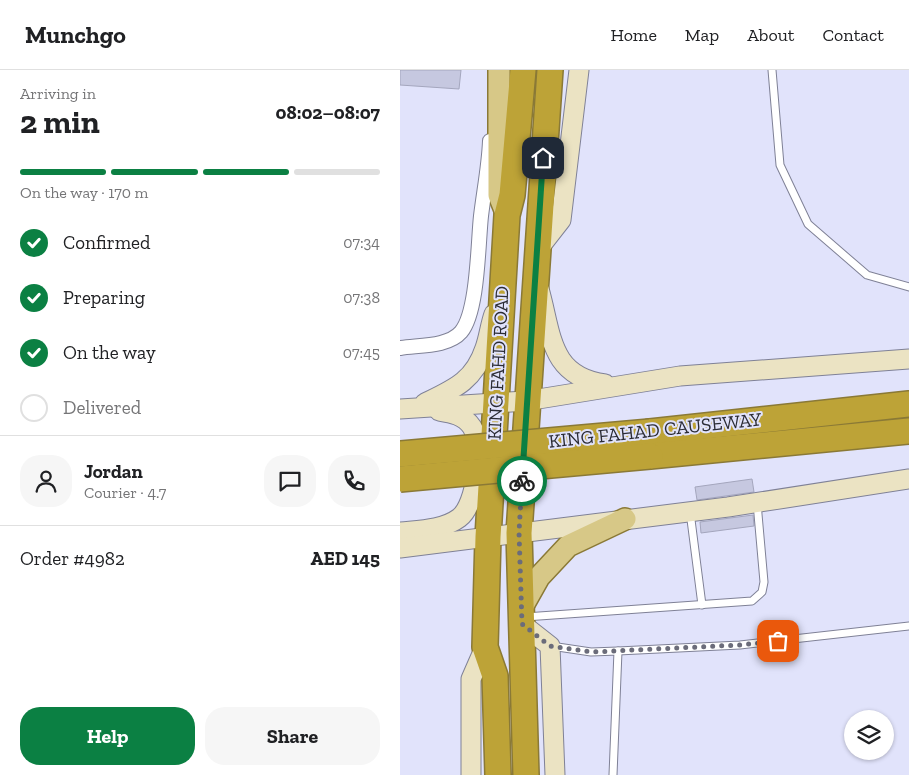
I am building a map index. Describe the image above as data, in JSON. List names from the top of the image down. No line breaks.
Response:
{"streets":{"highway":["KING FAHD ROAD","KING FAHAD CAUSEWAY"]},"page":{"header":"Munchgo","nav":["Home","Map","About","Contact"],"heading":["2 min","Arriving in","08:02–08:07"],"panel":["Jordan","Courier · 4.7","Order #4982","AED 145"],"bar":"On the way · 170 m","list":[["Confirmed","07:34"],["Preparing","07:38"],["On the way","07:45"],"Delivered"],"buttons":["Help","Share"]}}
